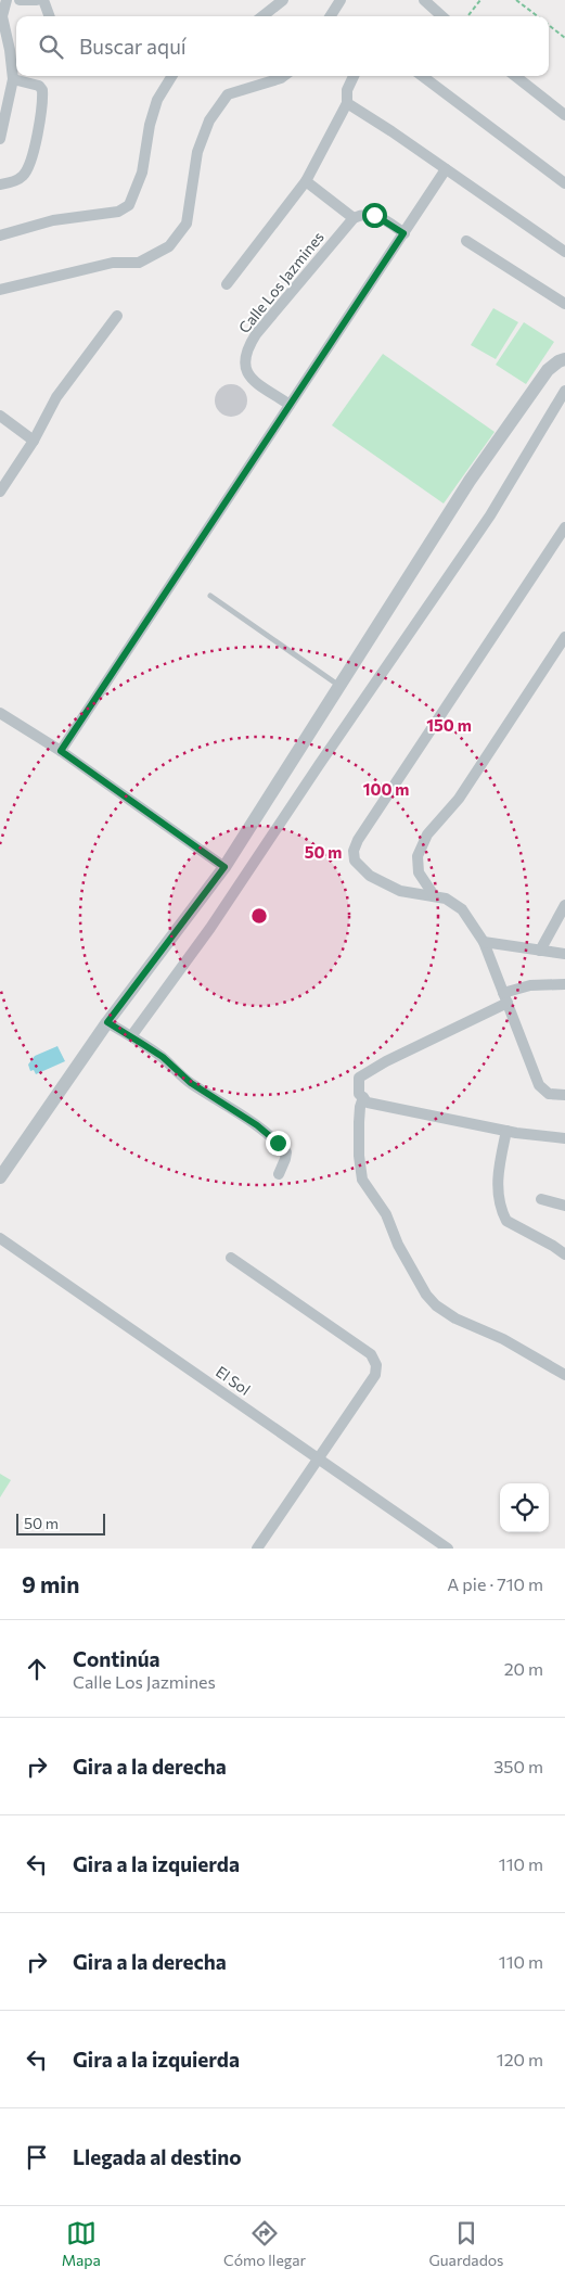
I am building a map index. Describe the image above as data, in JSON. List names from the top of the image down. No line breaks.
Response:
{"streets":{"street":["Calle Los Jazmines","El Sol"]},"scale_bar":"50 m","page":{"search":"Buscar aquí","scale":"50 m","heading":["9 min","A pie · 710 m"],"list":[["Continúa","Calle Los Jazmines","20 m"],["Gira a la derecha","350 m"],["Gira a la izquierda","110 m"],["Gira a la derecha","110 m"],["Gira a la izquierda","120 m"],"Llegada al destino"],"nav":["Mapa","Cómo llegar","Guardados"]},"rings":["150 m","100 m","50 m"]}
